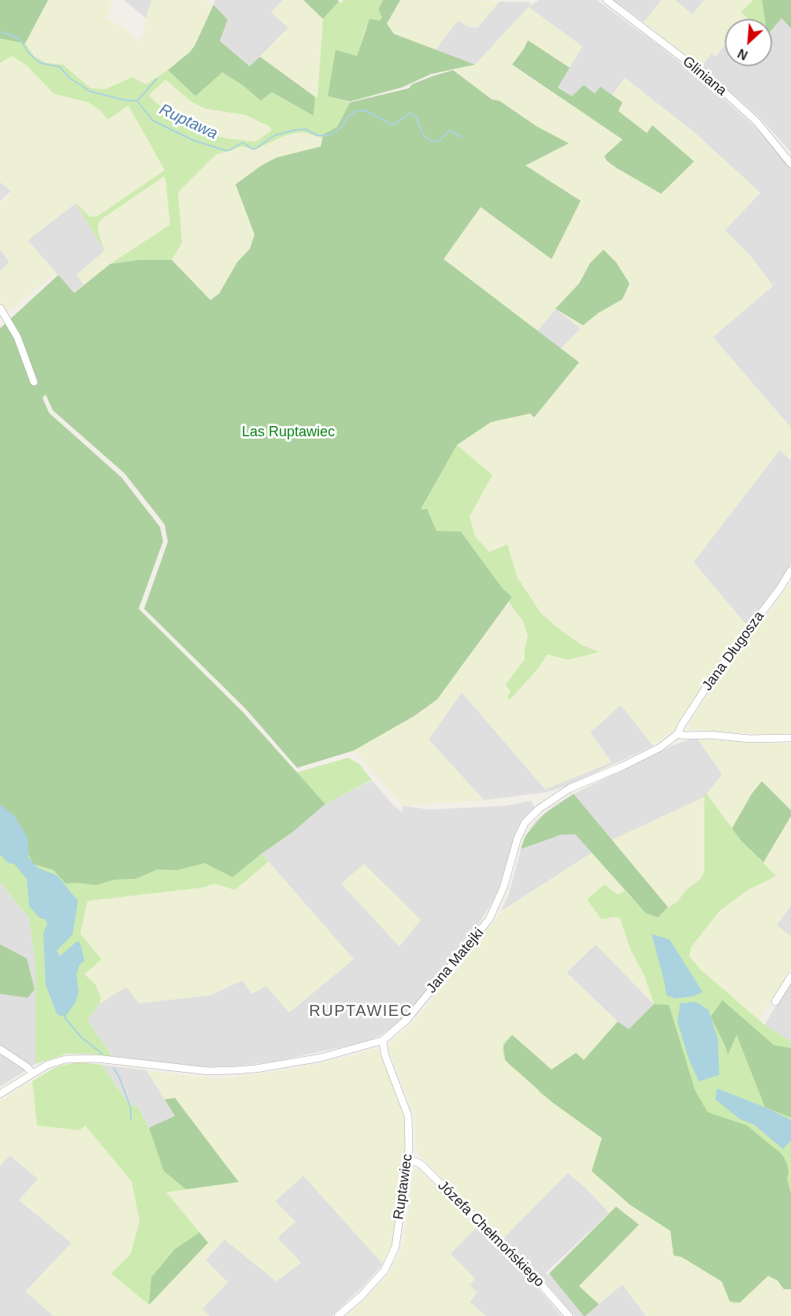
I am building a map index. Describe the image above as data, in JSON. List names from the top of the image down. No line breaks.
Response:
{"streets":{"street":["Gliniana","Jana Długosza","Jana Matejki","Ruptawiec","Józefa Chełmońskiego"]},"crossings":[["Jana Długosza","Jana Matejki"],["Jana Matejki","Ruptawiec"],["Ruptawiec","Józefa Chełmońskiego"]],"districts":["RUPTAWIEC"],"water":["Ruptawa"],"parks":["Las Ruptawiec"],"north":"bottom left"}
